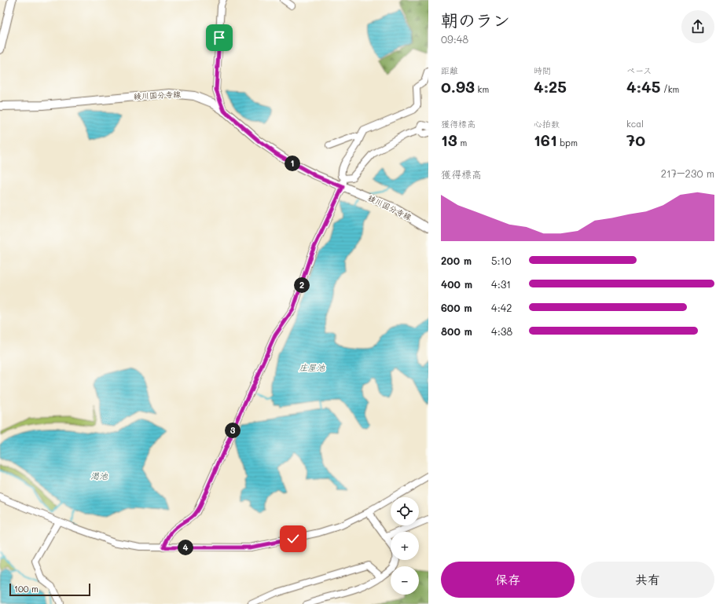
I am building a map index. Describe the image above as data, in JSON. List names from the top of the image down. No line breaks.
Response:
{"streets":{"main road":["綾川国分寺線"]},"water":["庄屋池","渇池"],"scale_bar":"100 m","page":{"heading":["朝のラン","09:48"],"stats":[["距離","0.93 km"],["時間","4:25"],["ペース","4:45 /km"],["獲得標高","13 m"],["心拍数","161 bpm"],["kcal","70"]],"pins":["1","2","3","4"],"chart":["獲得標高","217–230 m"],"list":[{"name":"200 m","note":"5:10"},{"name":"400 m","note":"4:31"},{"name":"600 m","note":"4:42"},{"name":"800 m","note":"4:38"}],"map_buttons":["+","−"],"buttons":["保存","共有"],"scale":"100 m"}}
